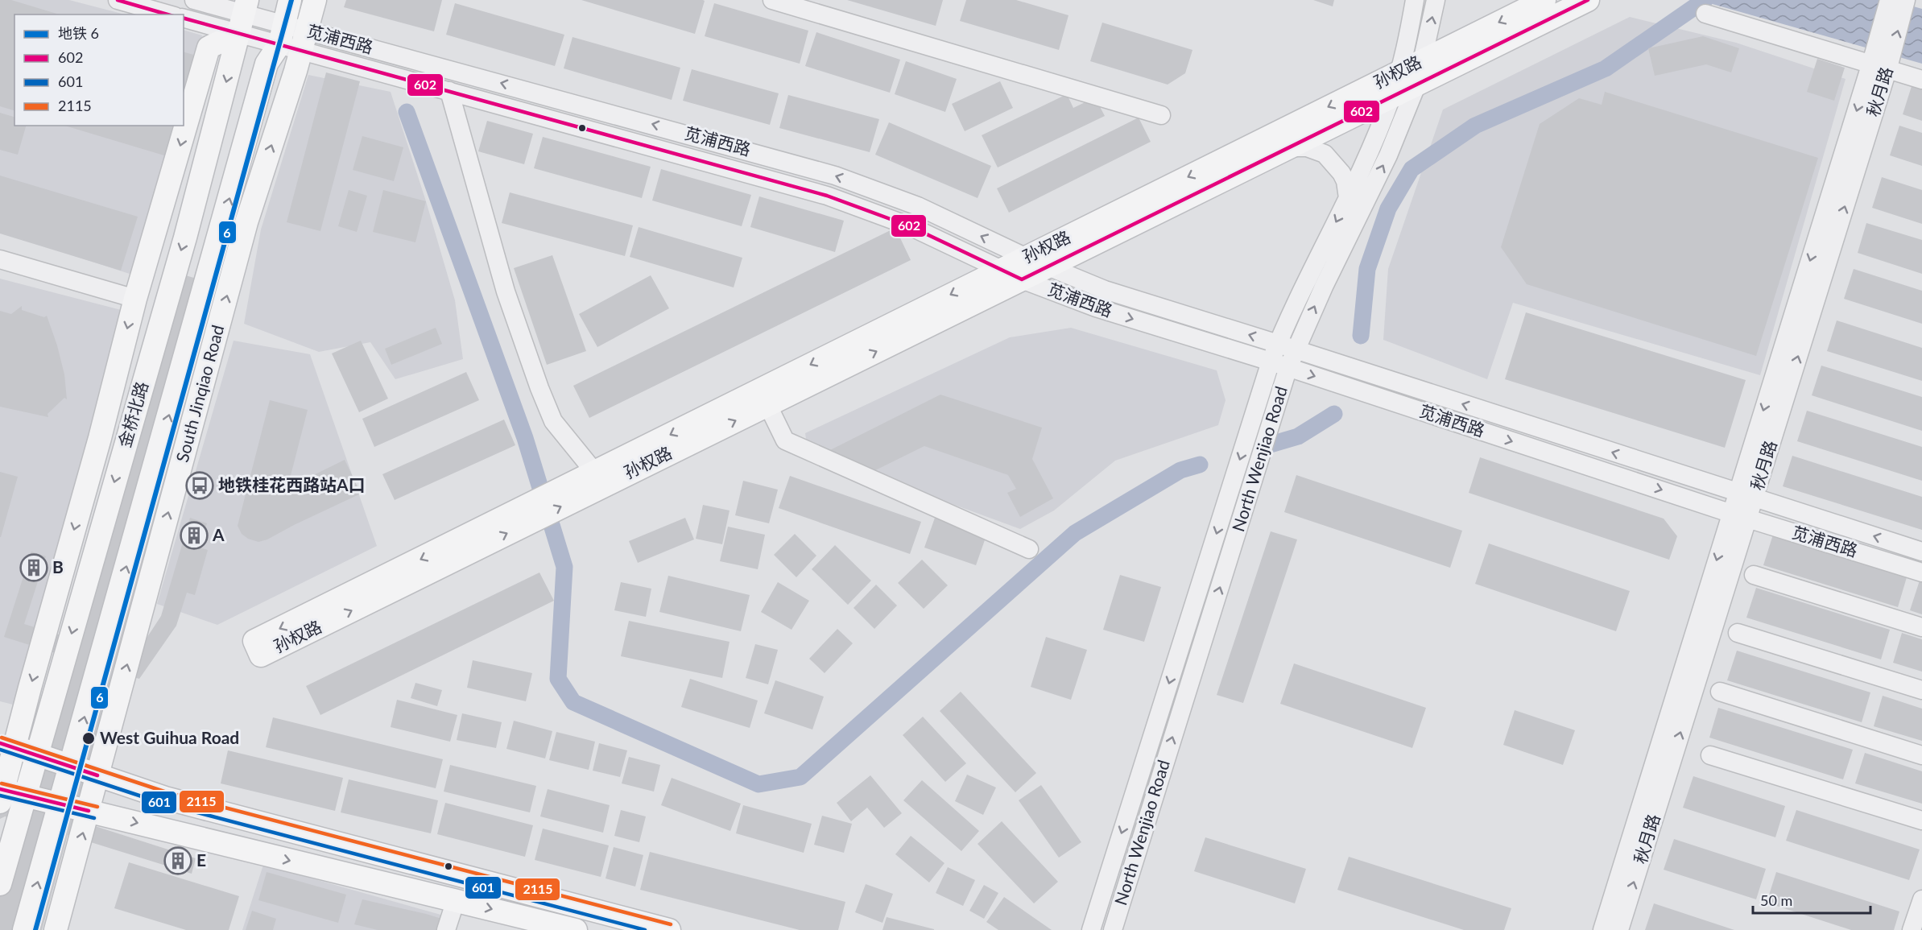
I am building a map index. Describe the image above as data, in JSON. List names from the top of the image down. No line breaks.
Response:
{"streets":{"main road":["孙权路","South Jinqiao Road","金桥北路"],"street":["苋浦西路","秋月路","North Wenjiao Road"]},"crossings":[["苋浦西路","孙权路"],["苋浦西路","秋月路"],["苋浦西路","South Jinqiao Road"],["苋浦西路","金桥北路"],["苋浦西路","North Wenjiao Road"],["孙权路","North Wenjiao Road"],["South Jinqiao Road","金桥北路"]],"one_way":["South Jinqiao Road"],"places":{"bus stop":["地铁桂花西路站A口"],"building":["A","B","E"],"other":["West Guihua Road"]},"lines":["metro line 6","transit line 602","transit line 2115","transit line 601"],"legend":["地铁 6","602","601","2115"],"scale_bar":"50 m"}
